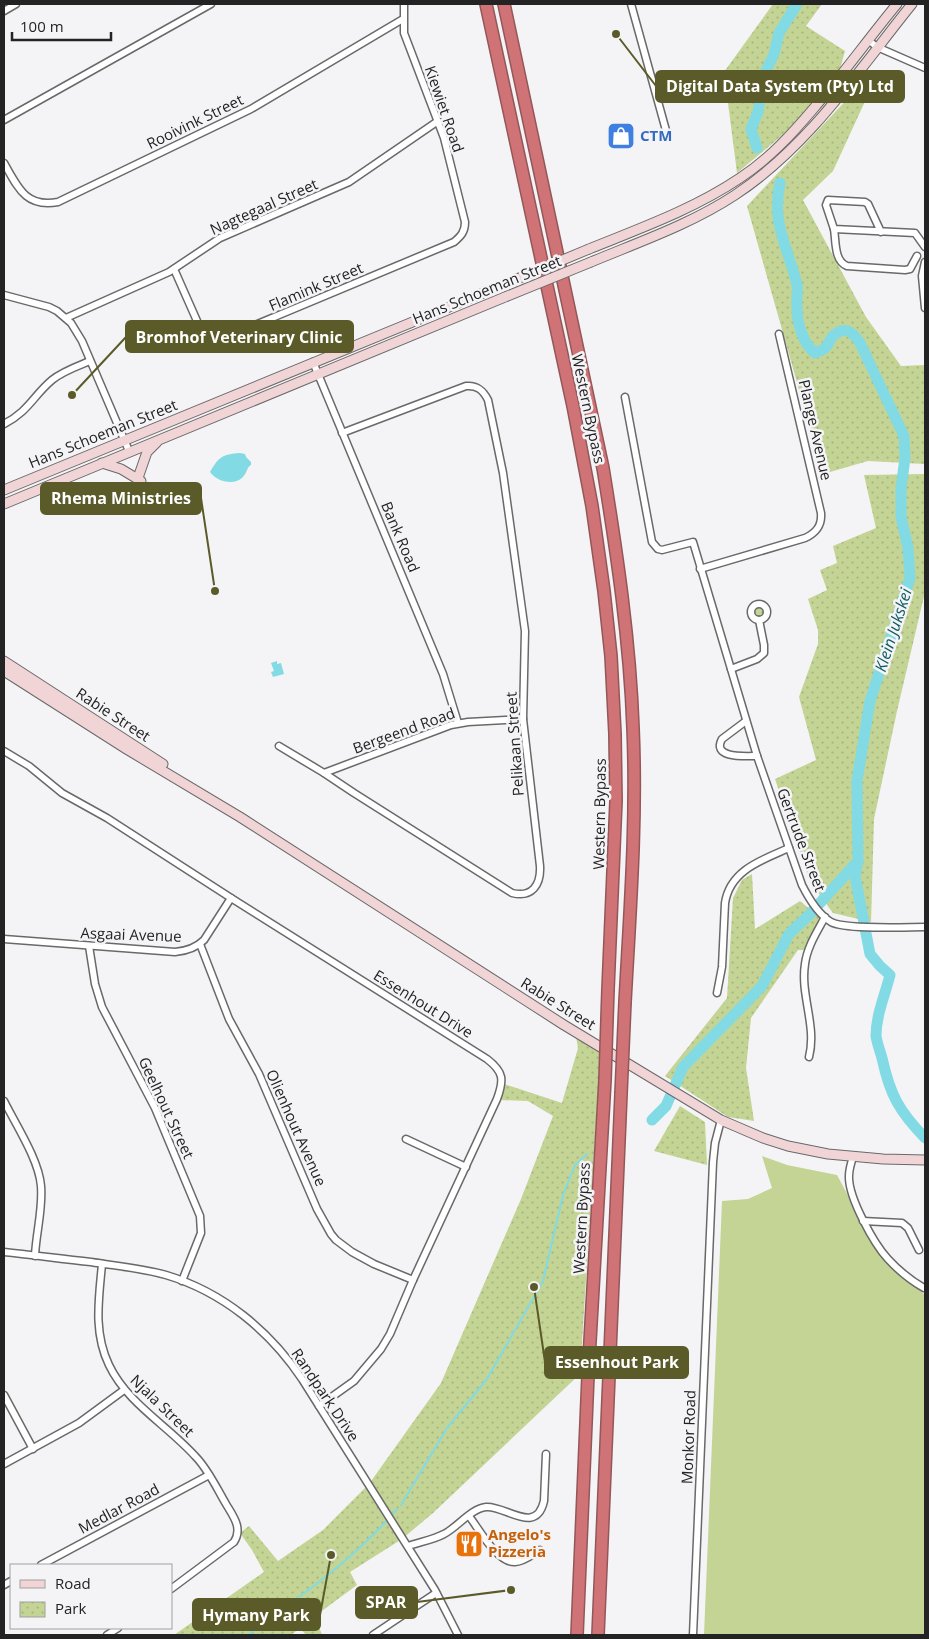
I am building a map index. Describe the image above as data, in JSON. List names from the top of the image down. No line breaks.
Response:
{"streets":{"highway":["Western Bypass"],"main road":["Hans Schoeman Street","Rabie Street"],"street":["Kiewiet Road","Rooivink Street","Nagtegaal Street","Flamink Street","Plange Avenue","Bank Road","Bergeend Road","Pelikaan Street","Gertrude Street","Asgaai Avenue","Essenhout Drive","Geelhout Street","Olienhout Avenue","Randpark Drive","Njala Street","Monkor Road","Medlar Road"]},"crossings":[["Kiewiet Road","Rooivink Street"],["Kiewiet Road","Nagtegaal Street"],["Kiewiet Road","Flamink Street"],["Nagtegaal Street","Flamink Street"],["Hans Schoeman Street","Bank Road"],["Plange Avenue","Gertrude Street"],["Bank Road","Bergeend Road"],["Bank Road","Pelikaan Street"],["Rabie Street","Monkor Road"],["Bergeend Road","Pelikaan Street"],["Asgaai Avenue","Essenhout Drive"],["Asgaai Avenue","Geelhout Street"],["Asgaai Avenue","Olienhout Avenue"],["Essenhout Drive","Olienhout Avenue"],["Essenhout Drive","Randpark Drive"],["Geelhout Street","Randpark Drive"],["Randpark Drive","Njala Street"],["Njala Street","Medlar Road"]],"water":["Klein Jukskei"],"places":{"other":["Digital Data System (Pty) Ltd","Bromhof Veterinary Clinic","Rhema Ministries","Essenhout Park","Hymany Park","SPAR"],"shop":["CTM"],"restaurant":["Angelo's Pizzeria"]},"legend":["Road","Park"],"scale_bar":"100 m"}
